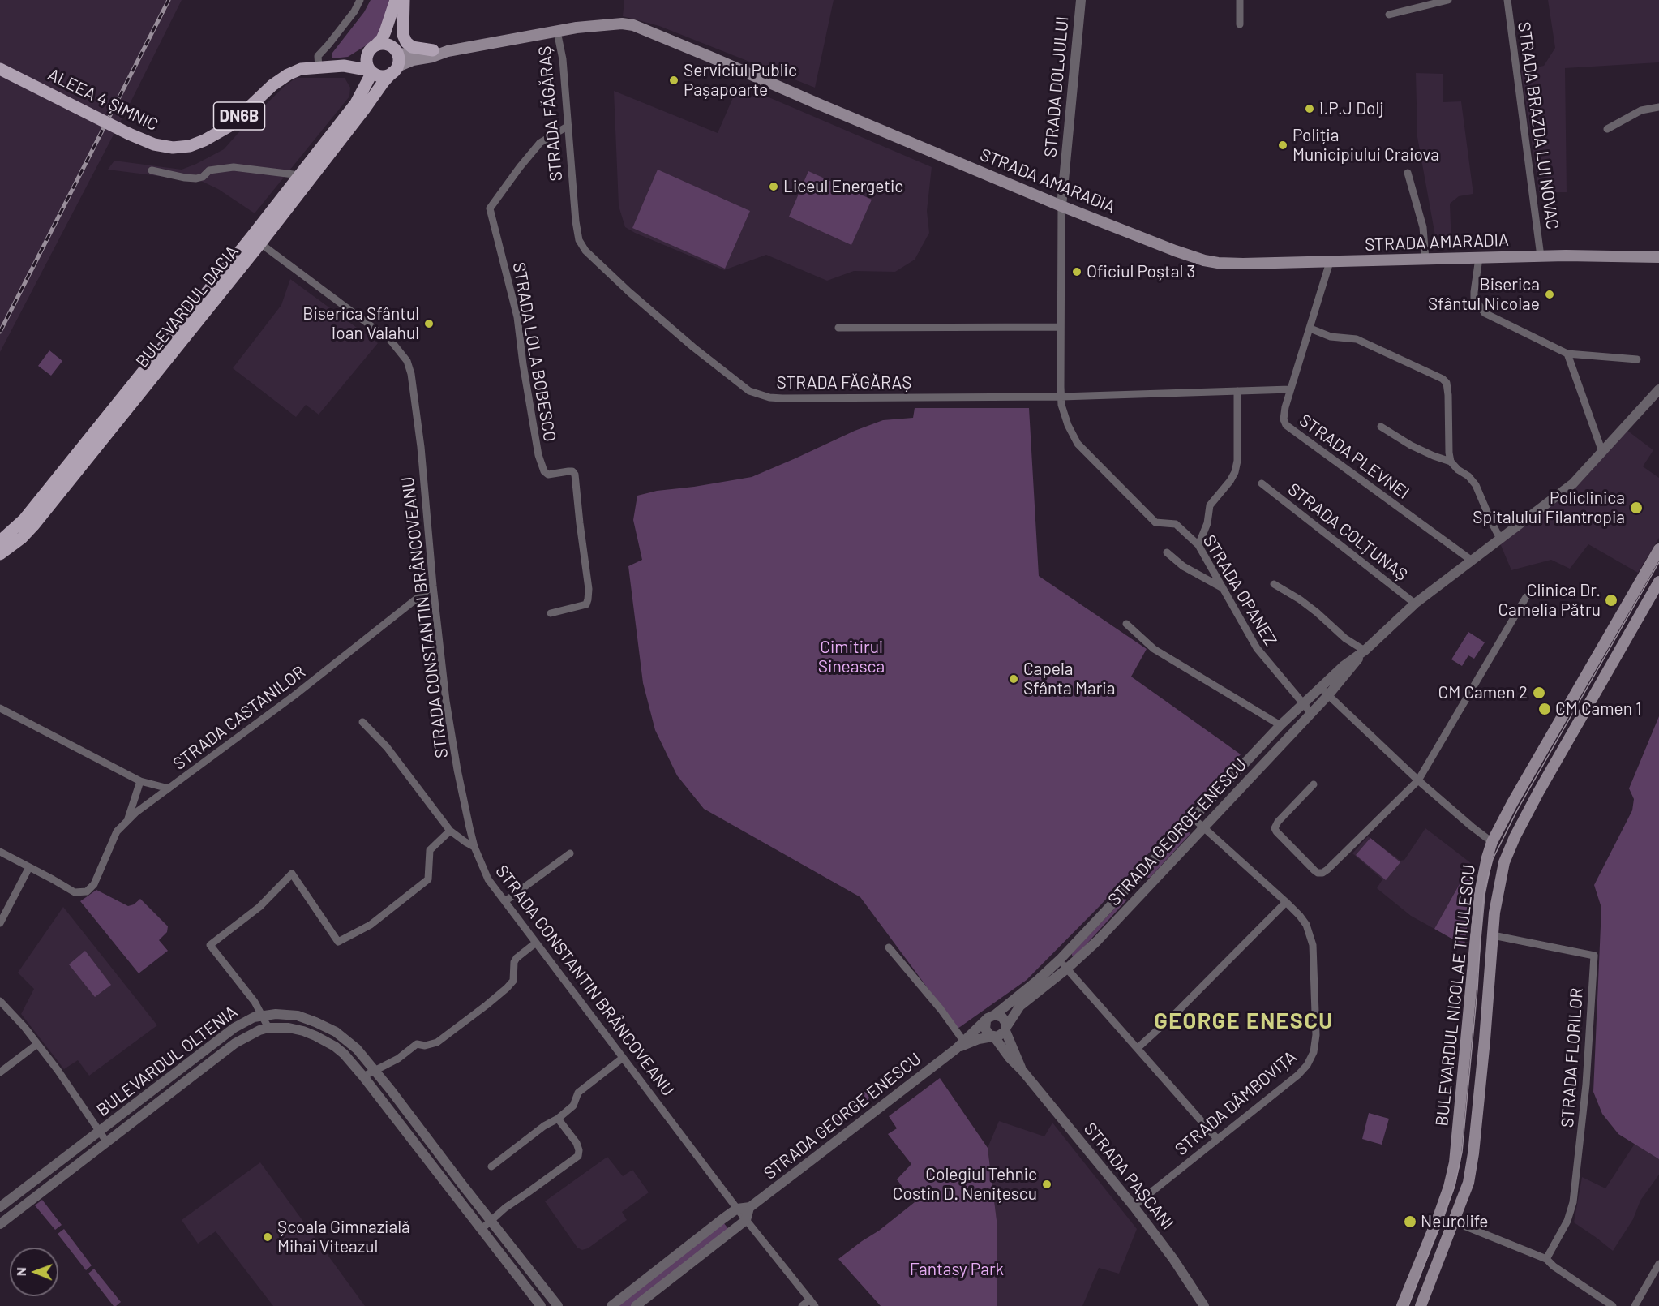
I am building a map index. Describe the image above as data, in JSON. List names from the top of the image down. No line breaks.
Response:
{"streets":{"main road":["ALEEA 4 ȘIMNIC","DN6B","STRADA AMARADIA","BULEVARDUL DACIA","BULEVARDUL NICOLAE TITULESCU"],"street":["STRADA DOLJULUI","STRADA FĂGĂRAȘ","STRADA BRAZDA LUI NOVAC","STRADA LOLA BOBESCO","STRADA PLEVNEI","STRADA COLȚUNAȘ","STRADA OPANEZ","STRADA CONSTANTIN BRÂNCOVEANU","STRADA CASTANILOR","STRADA GEORGE ENESCU","STRADA FLORILOR","BULEVARDUL OLTENIA","STRADA DÂMBOVIȚA","STRADA PAȘCANI"]},"crossings":[["STRADA DOLJULUI","STRADA AMARADIA"],["STRADA DOLJULUI","STRADA OPANEZ"],["ALEEA 4 ȘIMNIC","STRADA AMARADIA"],["ALEEA 4 ȘIMNIC","BULEVARDUL DACIA"],["STRADA FĂGĂRAȘ","STRADA AMARADIA"],["STRADA FĂGĂRAȘ","STRADA LOLA BOBESCO"],["STRADA FĂGĂRAȘ","STRADA PLEVNEI"],["STRADA FĂGĂRAȘ","STRADA OPANEZ"],["STRADA BRAZDA LUI NOVAC","STRADA AMARADIA"],["STRADA AMARADIA","BULEVARDUL DACIA"],["STRADA AMARADIA","STRADA PLEVNEI"],["STRADA AMARADIA","STRADA OPANEZ"],["BULEVARDUL DACIA","STRADA CONSTANTIN BRÂNCOVEANU"],["STRADA PLEVNEI","STRADA GEORGE ENESCU"],["STRADA COLȚUNAȘ","STRADA GEORGE ENESCU"],["STRADA OPANEZ","STRADA GEORGE ENESCU"],["STRADA CONSTANTIN BRÂNCOVEANU","STRADA CASTANILOR"],["STRADA GEORGE ENESCU","STRADA DÂMBOVIȚA"],["STRADA GEORGE ENESCU","STRADA PAȘCANI"],["BULEVARDUL NICOLAE TITULESCU","STRADA FLORILOR"],["STRADA DÂMBOVIȚA","STRADA PAȘCANI"]],"districts":["GEORGE ENESCU"],"parks":["Cimitirul Sineasca","Fantasy Park"],"places":["Serviciul Public Pașapoarte","I.P.J Dolj","Poliția Municipiului Craiova","Liceul Energetic","Oficiul Poștal 3","Biserica Sfântul Nicolae","Biserica Sfântul Ioan Valahul","Policlinica Spitalului Filantropia","Clinica Dr. Camelia Pătru","Capela Sfânta Maria","CM Camen 2","CM Camen 1","Colegiul Tehnic Costin D. Nenițescu","Neurolife","Școala Gimnazială Mihai Viteazul"],"north":"left"}
